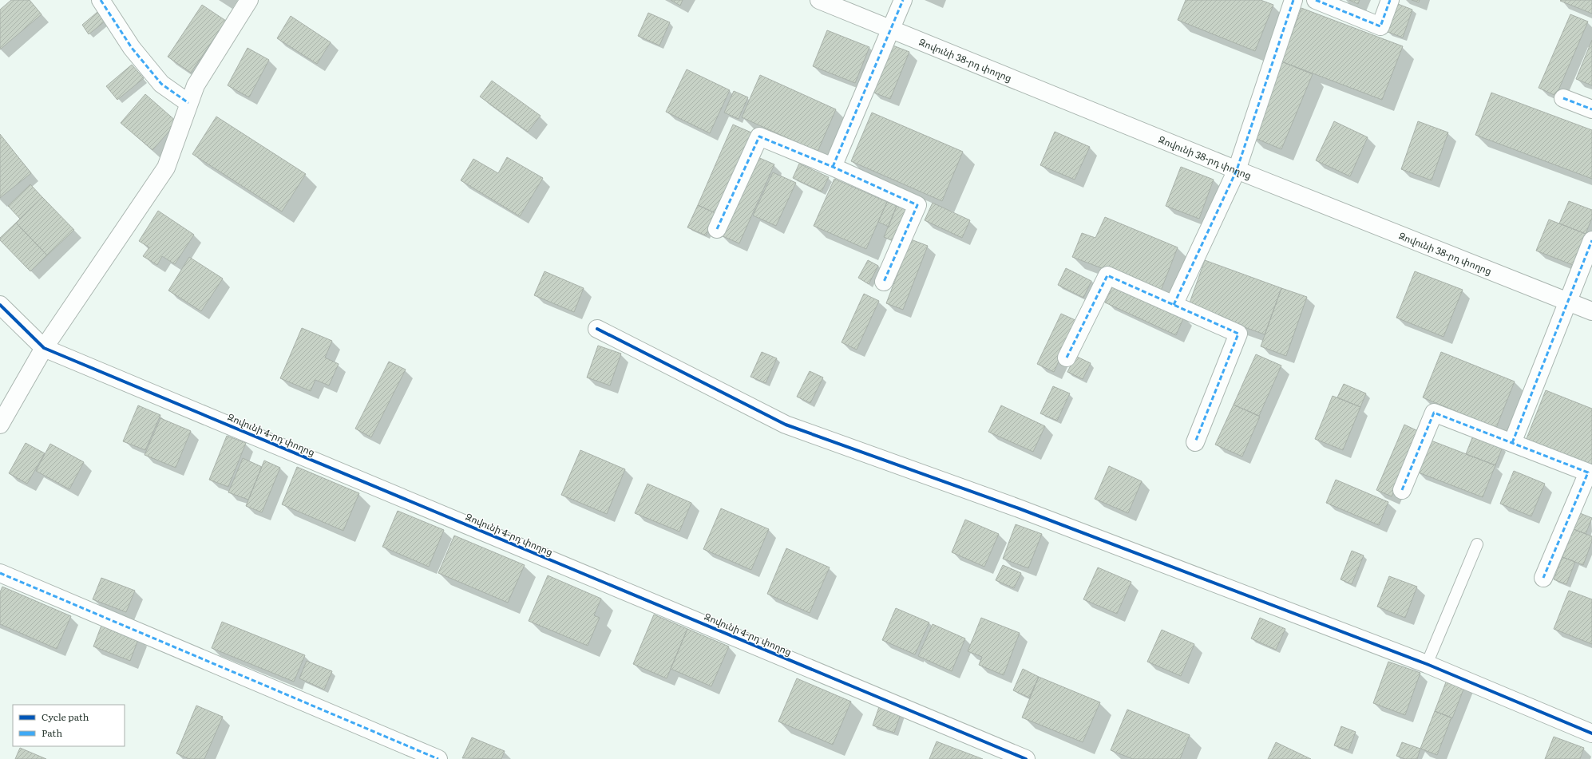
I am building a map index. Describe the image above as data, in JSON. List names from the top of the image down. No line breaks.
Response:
{"streets":{"street":["Զովունի 38-րդ փողոց","Զովունի 4-րդ փողոց"]},"legend":["Cycle path","Path"]}
